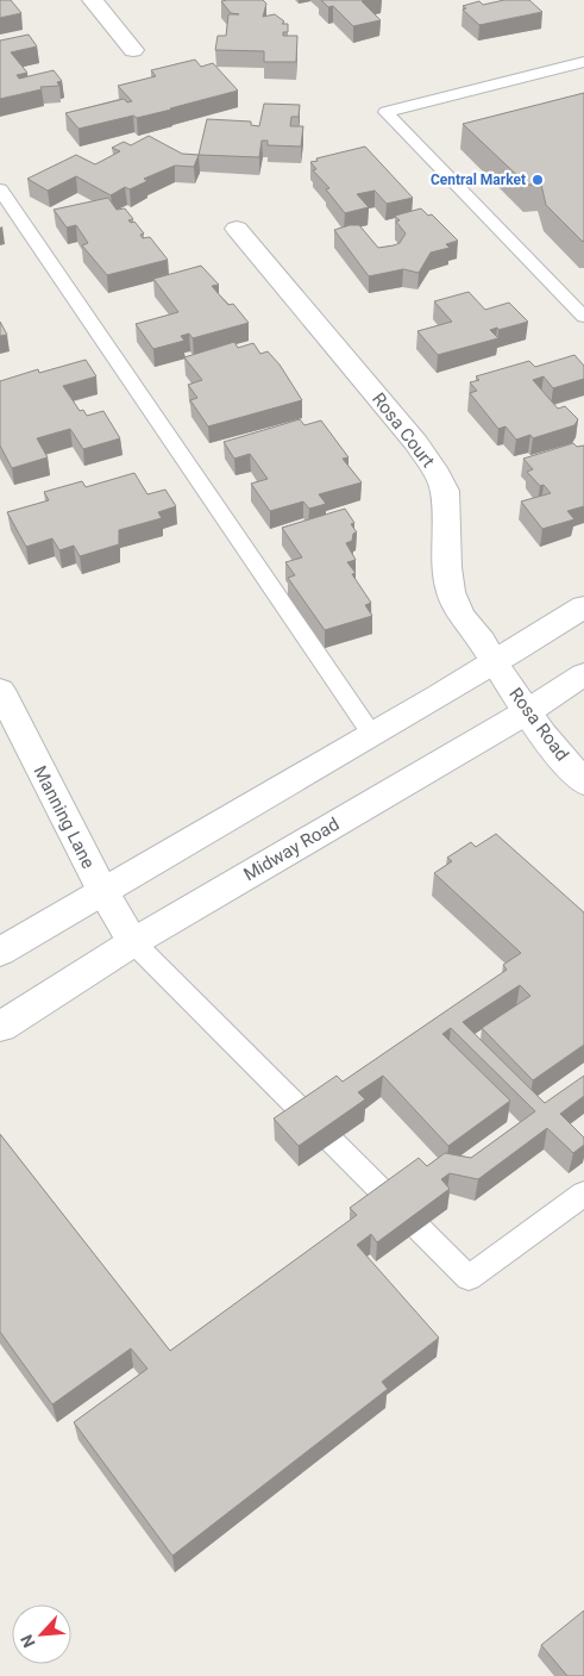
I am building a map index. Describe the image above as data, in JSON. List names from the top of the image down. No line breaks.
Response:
{"streets":{"street":["Rosa Court","Rosa Road","Manning Lane","Midway Road"]},"crossings":[["Rosa Court","Rosa Road"],["Rosa Road","Midway Road"],["Manning Lane","Midway Road"]],"places":["Central Market"],"north":"bottom left"}
